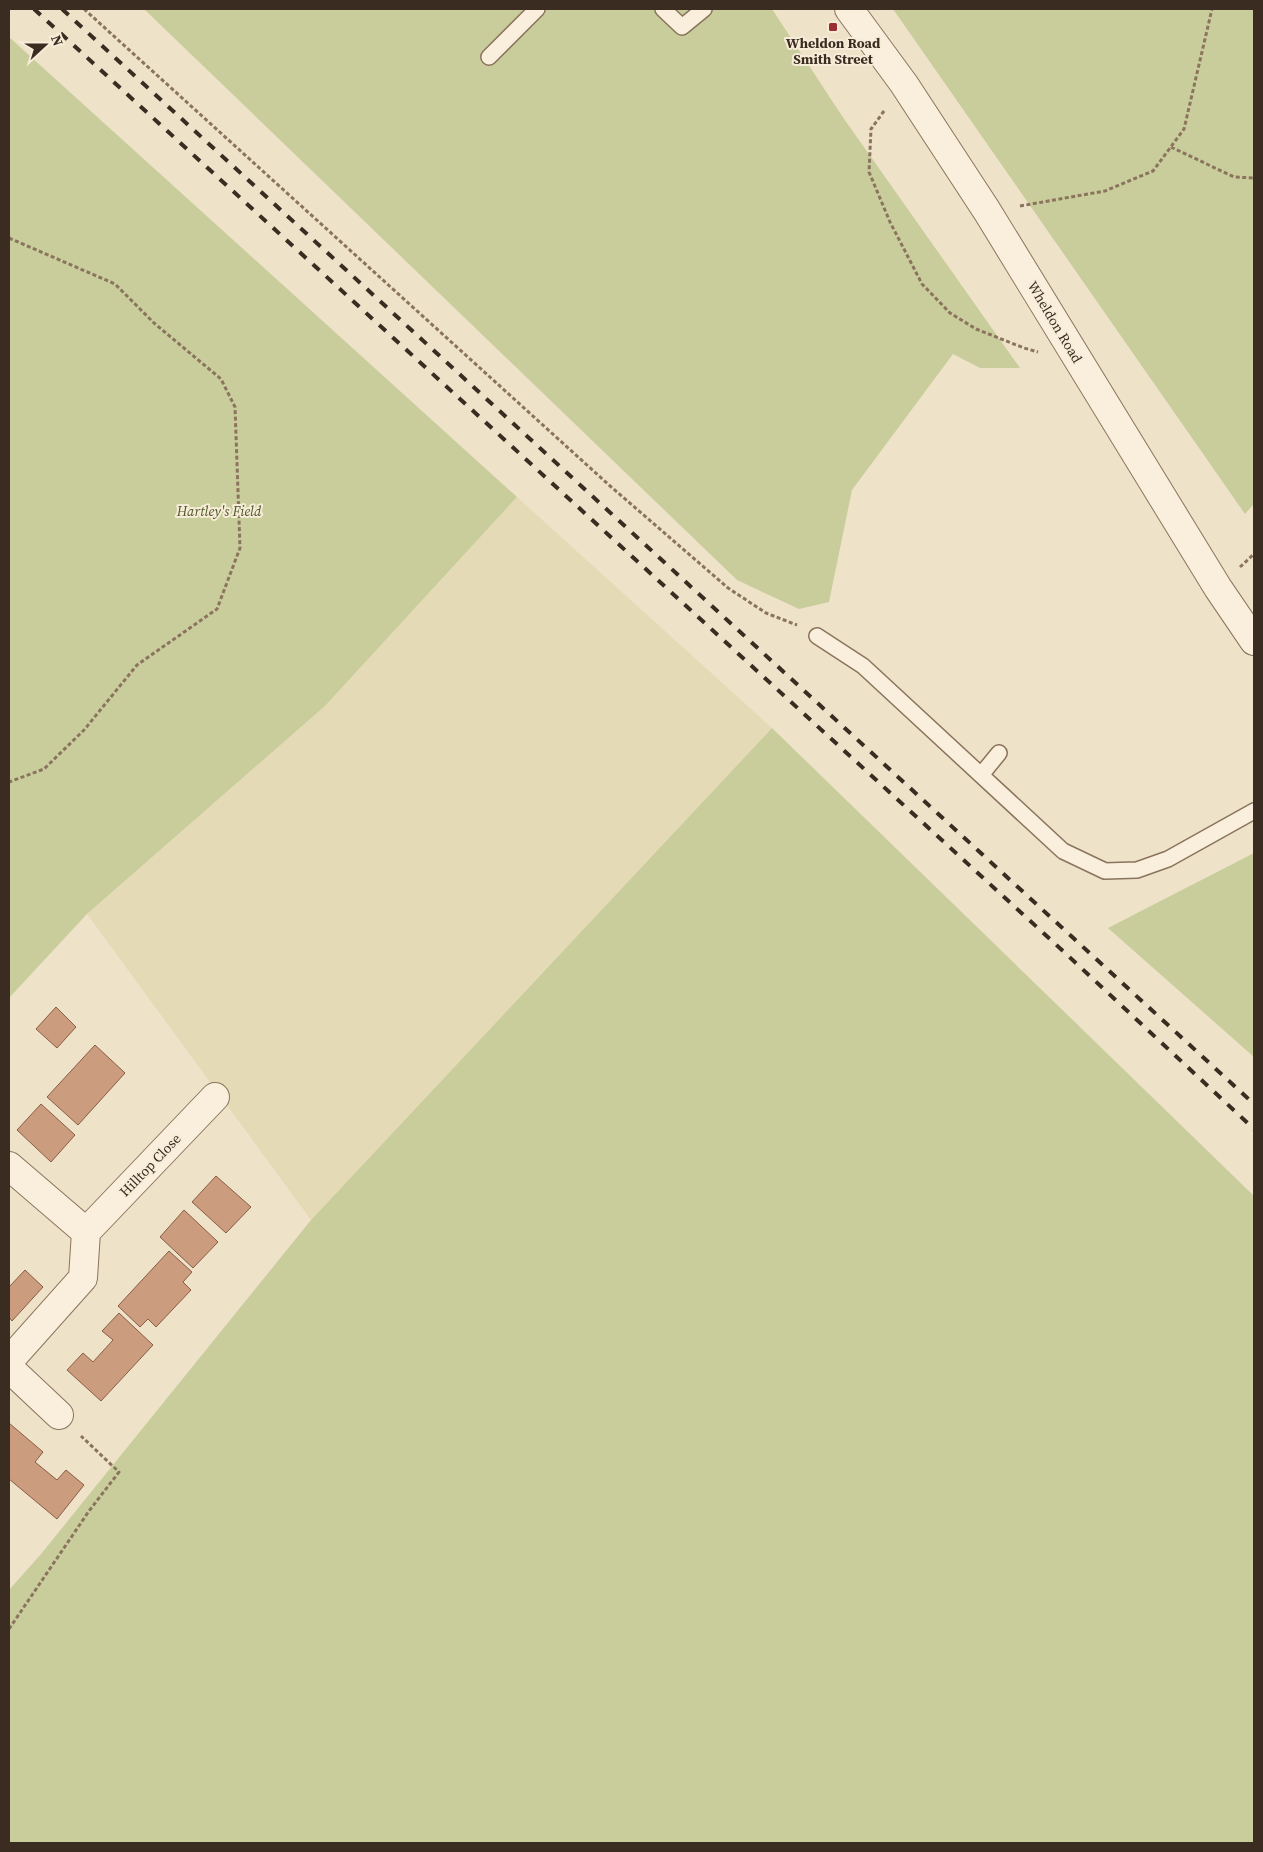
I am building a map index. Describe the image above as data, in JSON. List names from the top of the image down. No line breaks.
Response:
{"streets":{"street":["Wheldon Road","Hilltop Close"]},"parks":["Hartley's Field"],"places":{"transit":["Wheldon Road Smith Street"]},"north":"right"}
